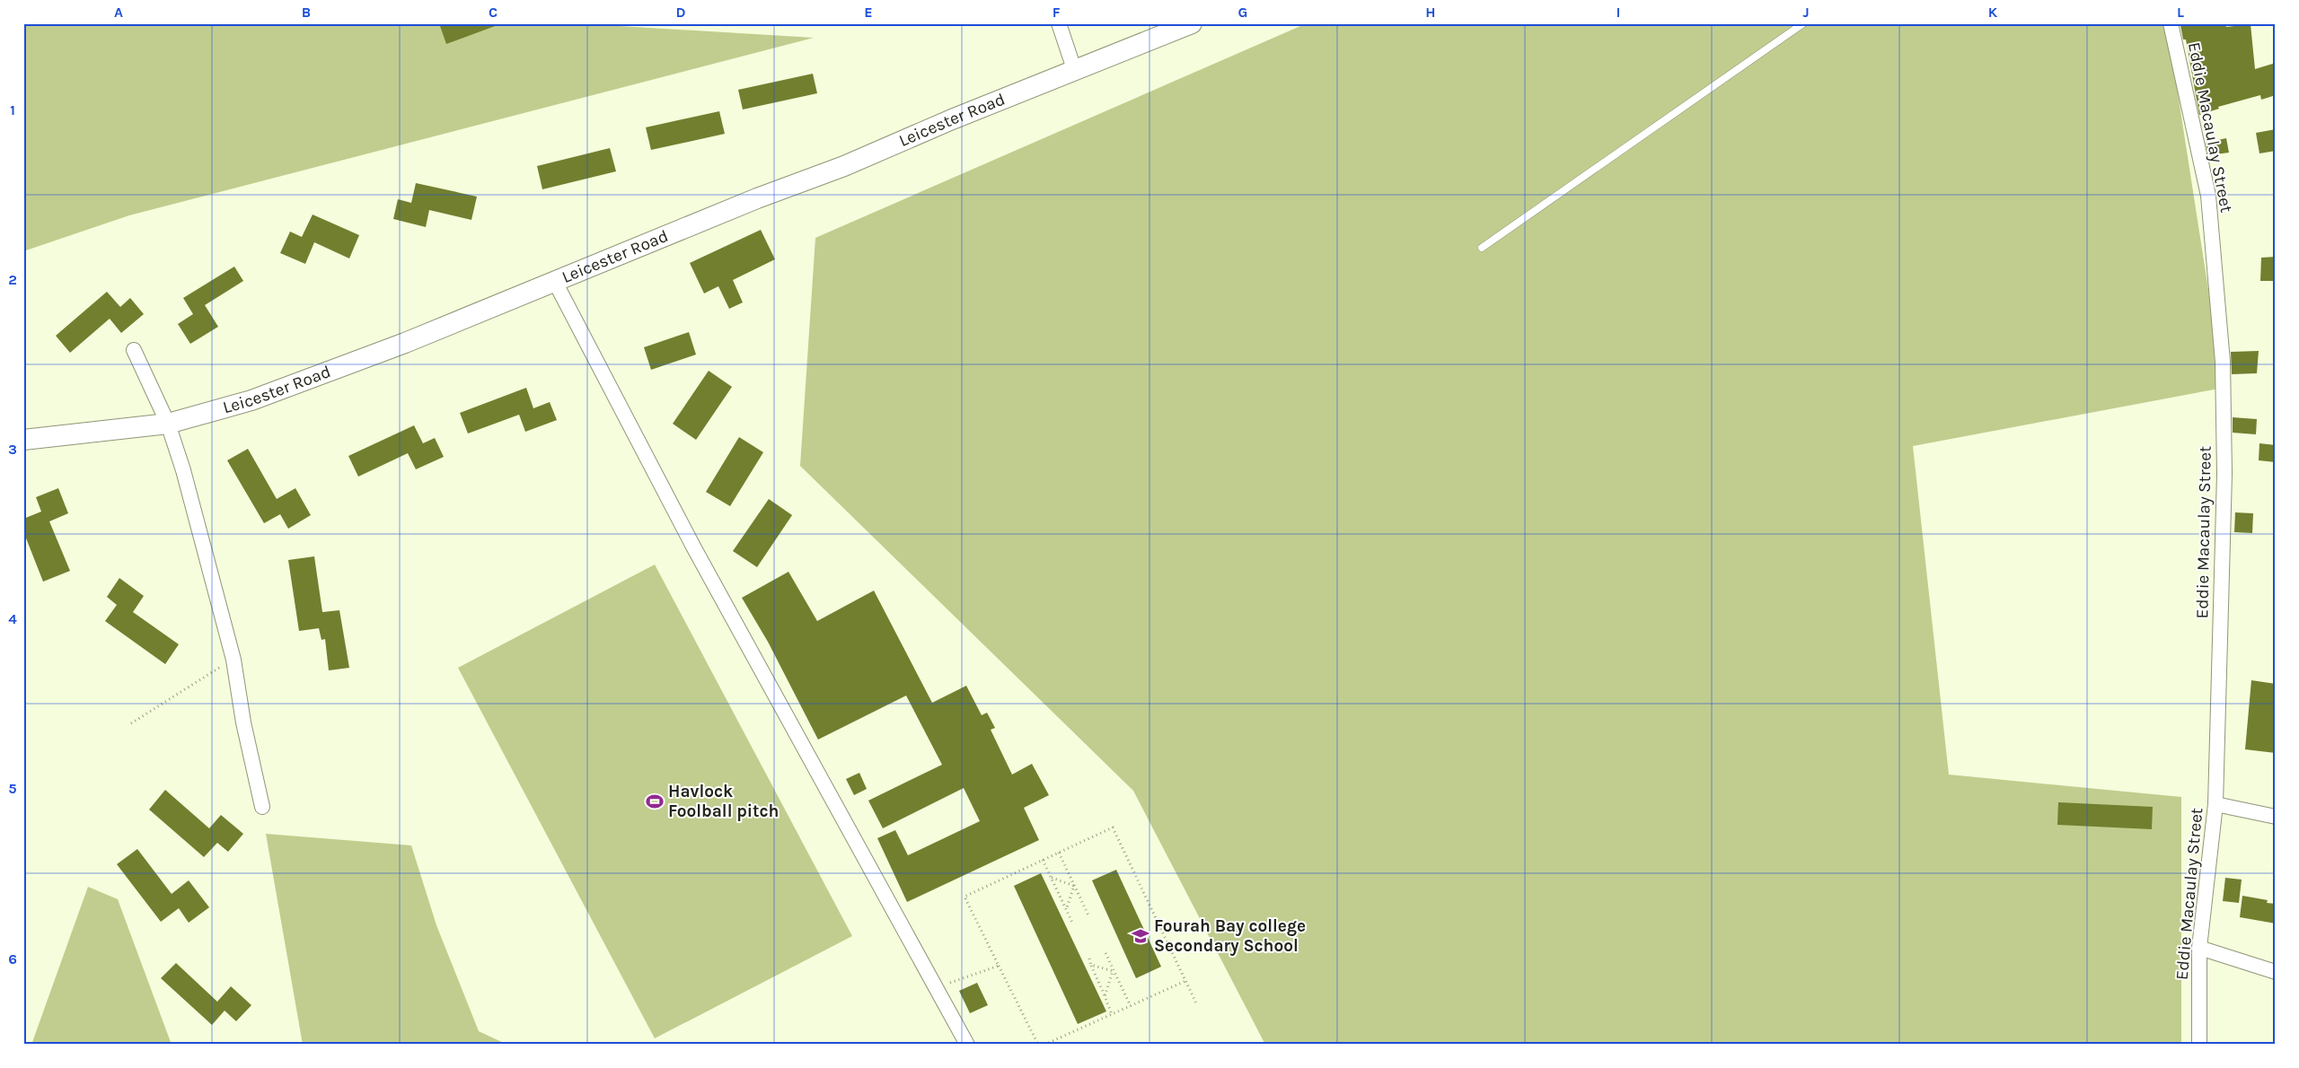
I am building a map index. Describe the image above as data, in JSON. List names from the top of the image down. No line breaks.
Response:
{"streets":{"street":["Leicester Road","Eddie Macaulay Street"]},"places":{"sports":["Havlock Foolball pitch"],"school or university":["Fourah Bay college Secondary School"]},"grid":{"columns":["A","B","C","D","E","F","G","H","I","J","K","L"],"rows":["1","2","3","4","5","6"]}}
